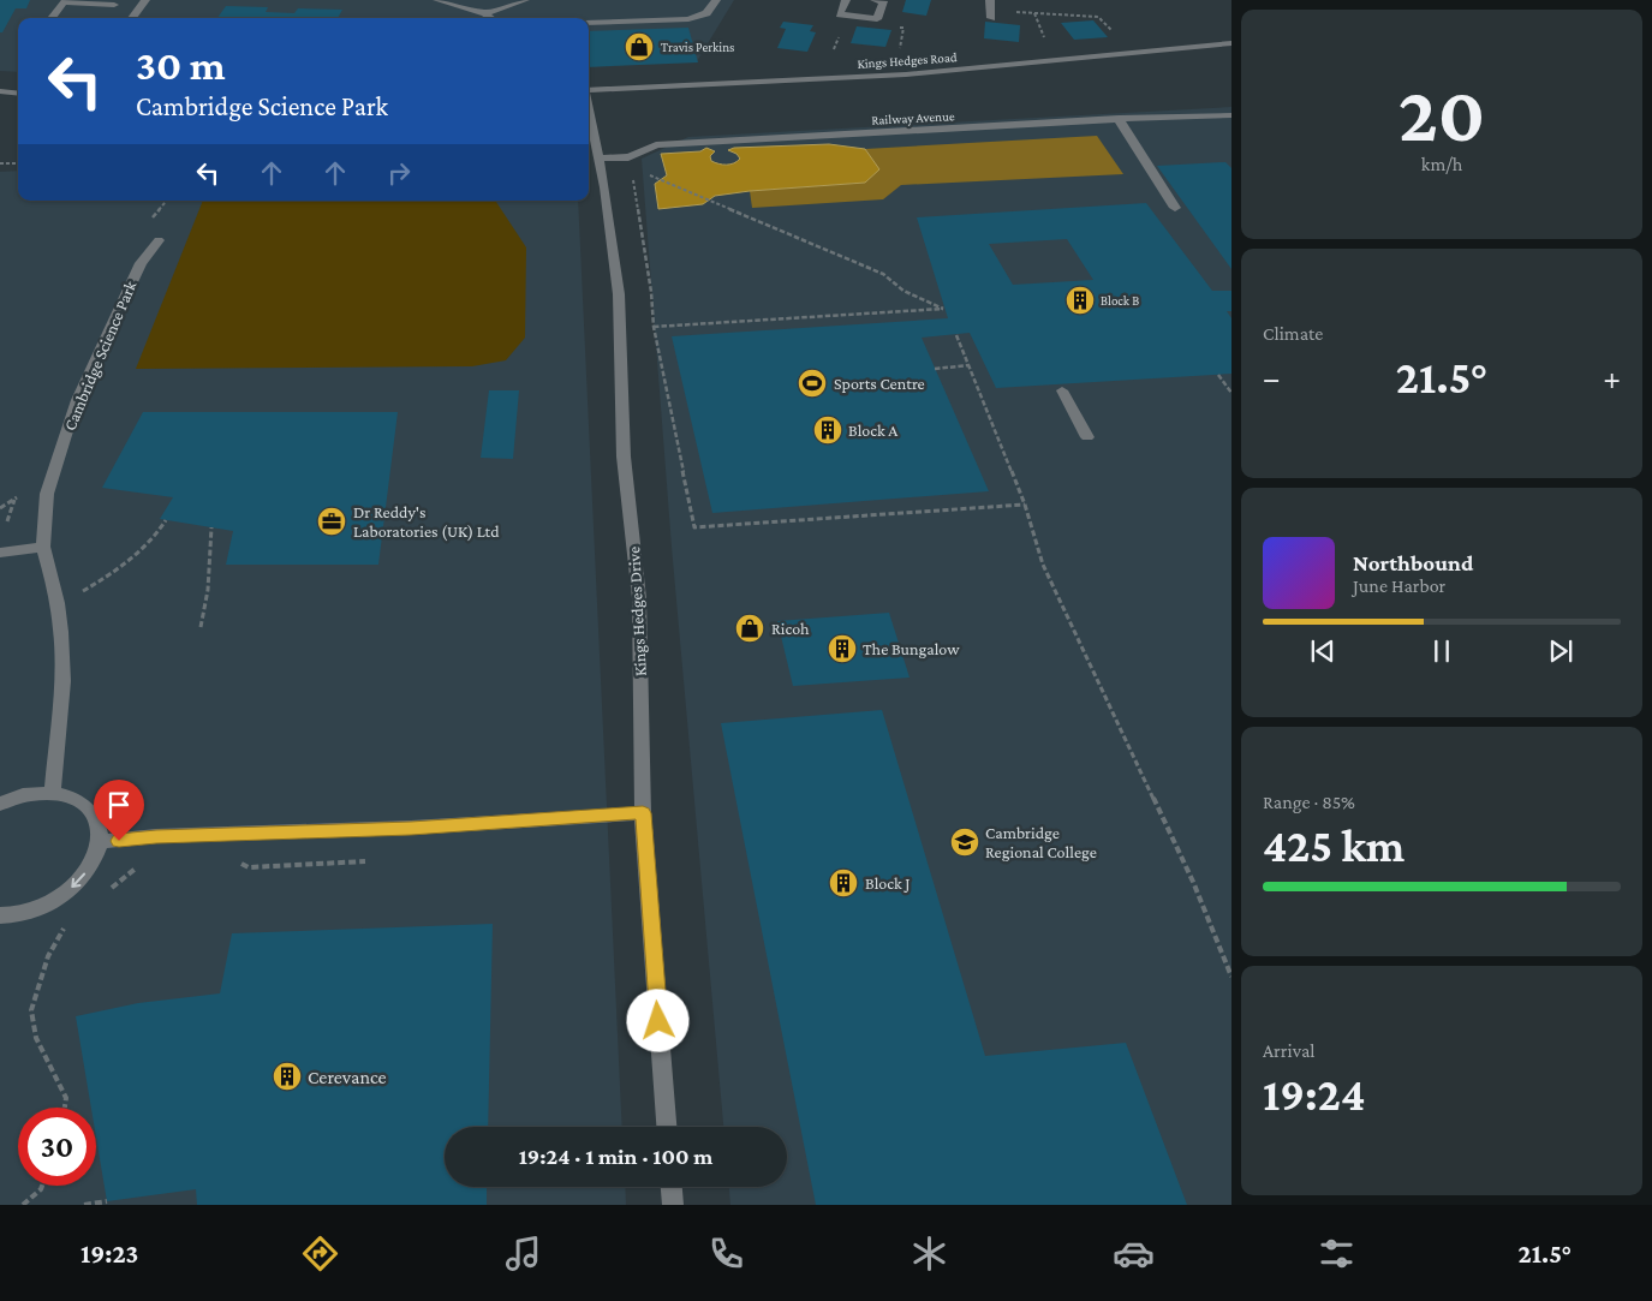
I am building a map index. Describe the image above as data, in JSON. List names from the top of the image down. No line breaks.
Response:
{"streets":{"street":["Kings Hedges Road","Railway Avenue","Cambridge Science Park","Kings Hedges Drive"]},"crossings":[["Railway Avenue","Kings Hedges Drive"]],"places":{"shop":["Travis Perkins","Ricoh"],"building":["Block B","Block A","The Bungalow","Block J","Cerevance"],"sports":["Sports Centre"],"office":["Dr Reddy's Laboratories (UK) Ltd"],"school or university":["Cambridge Regional College"]},"page":{"tile":[["20","km/h"],"Climate",["Range · 85%","425 km"],["Arrival","19:24"]],"turn":["30 m","Cambridge Science Park"],"heat":["−","21.5°","+"],"song":["Northbound","June Harbor"],"limit":"30","trip":"19:24 · 1 min · 100 m","tabs":["19:23","21.5°"]}}
